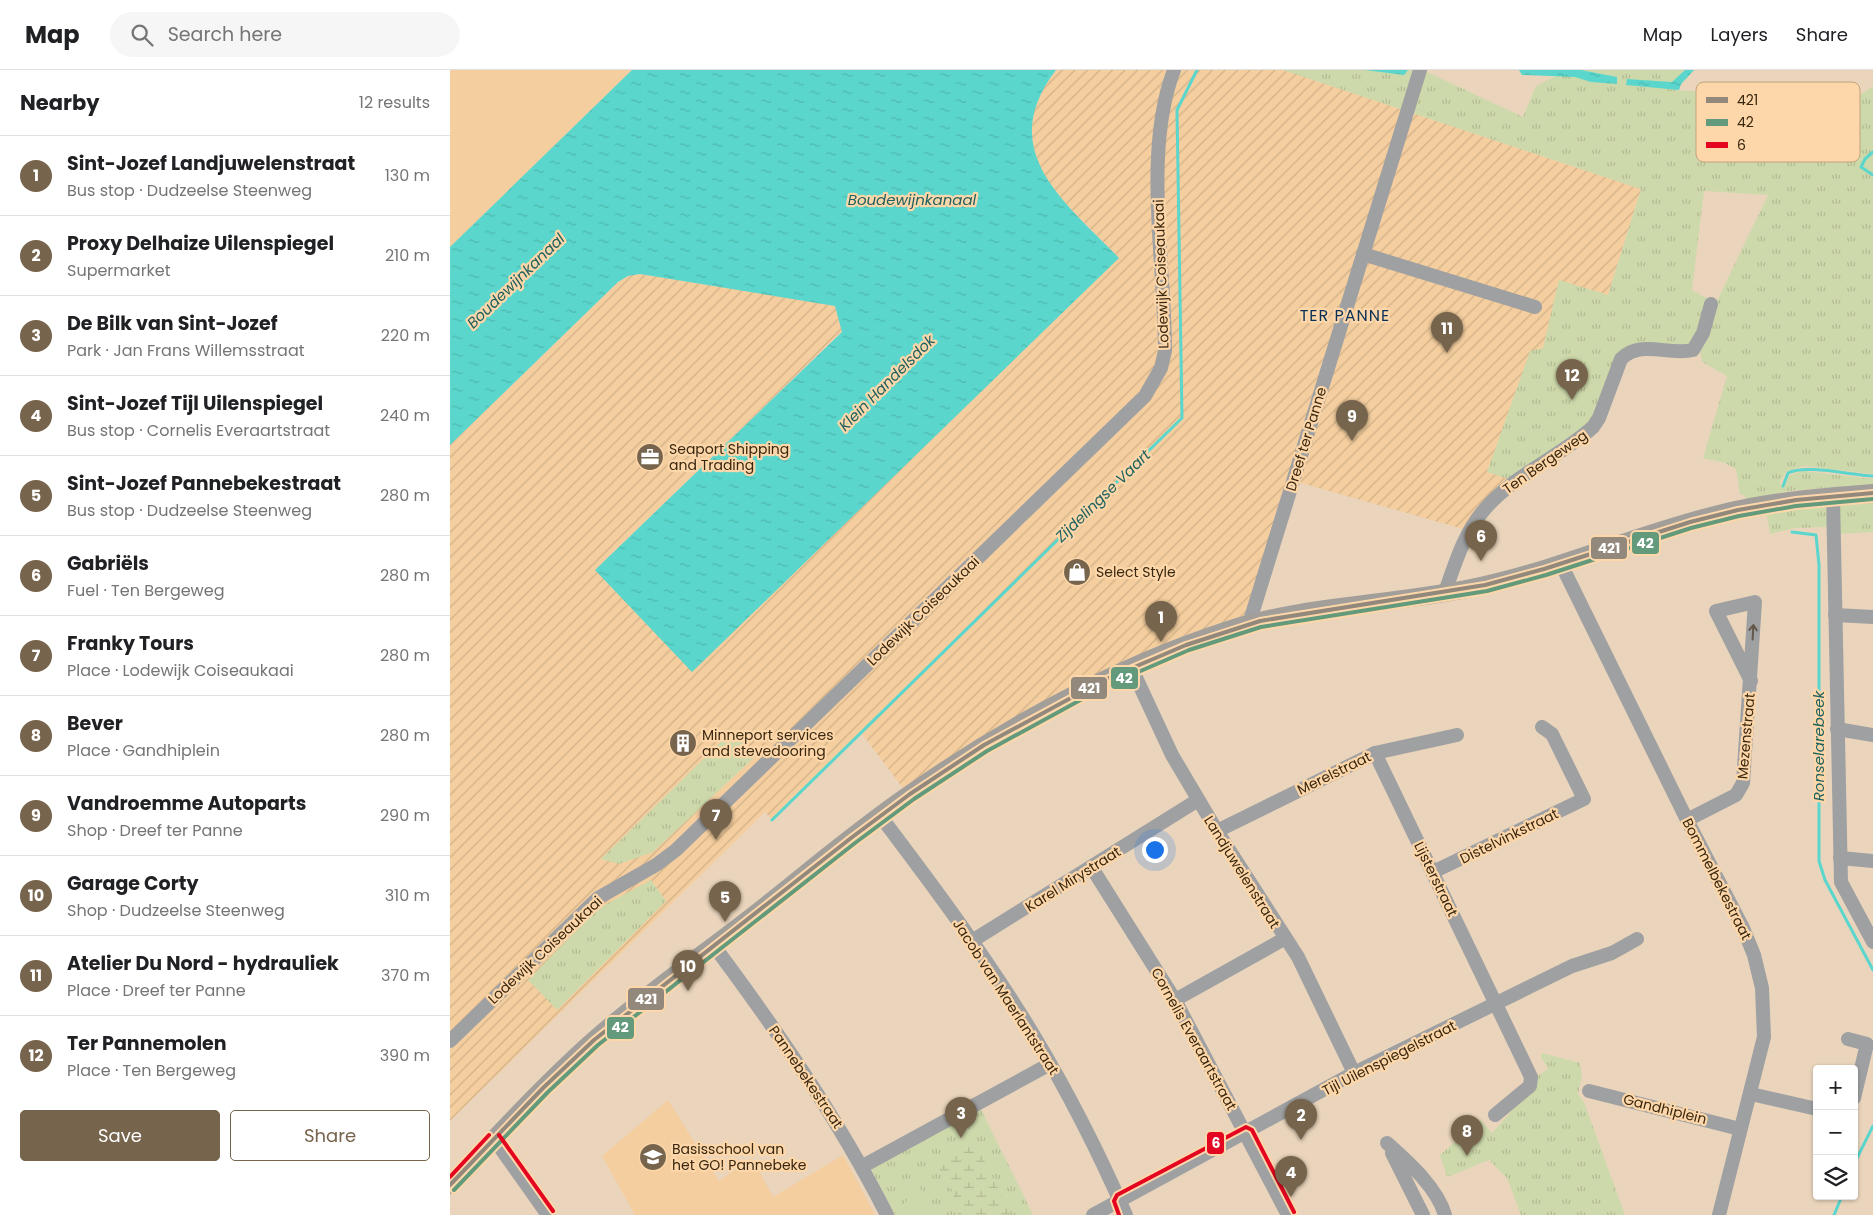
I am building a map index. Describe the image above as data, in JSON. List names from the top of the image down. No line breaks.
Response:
{"streets":{"street":["Lodewijk Coiseaukaai","Dreef ter Panne","Ten Bergeweg","Mezenstraat","Merelstraat","Distelvinkstraat","Landjuwelenstraat","Karel Mirystraat","Lijsterstraat","Bommelbekestraat","Jacob van Maerlantstraat","Cornelis Everaartstraat","Tijl Uilenspiegelstraat","Pannebekestraat","Gandhiplein"]},"crossings":[["Mezenstraat","Bommelbekestraat"],["Merelstraat","Landjuwelenstraat"],["Merelstraat","Lijsterstraat"],["Distelvinkstraat","Lijsterstraat"],["Landjuwelenstraat","Karel Mirystraat"],["Landjuwelenstraat","Tijl Uilenspiegelstraat"],["Karel Mirystraat","Jacob van Maerlantstraat"],["Karel Mirystraat","Cornelis Everaartstraat"],["Lijsterstraat","Tijl Uilenspiegelstraat"],["Bommelbekestraat","Gandhiplein"],["Jacob van Maerlantstraat","Tijl Uilenspiegelstraat"],["Cornelis Everaartstraat","Tijl Uilenspiegelstraat"]],"districts":["TER PANNE"],"water":["Boudewijnkanaal","Klein Handelsdok","Zijdelingse Vaart","Ronselarebeek"],"places":{"office":["Seaport Shipping and Trading"],"shop":["Select Style"],"building":["Minneport services and stevedooring"],"school or university":["Basisschool van het GO! Pannebeke"]},"lines":["transit line 421","transit line 42","transit line 6"],"legend":["421","42","6"],"page":{"header":"Map","search":"Search here","nav":["Map","Layers","Share"],"heading":["Nearby","12 results"],"list":[{"mark":"1","name":"Sint-Jozef Landjuwelenstraat","note":"Bus stop · Dudzeelse Steenweg","value":"130 m"},{"mark":"2","name":"Proxy Delhaize Uilenspiegel","note":"Supermarket","value":"210 m"},{"mark":"3","name":"De Bilk van Sint-Jozef","note":"Park · Jan Frans Willemsstraat","value":"220 m"},{"mark":"4","name":"Sint-Jozef Tijl Uilenspiegel","note":"Bus stop · Cornelis Everaartstraat","value":"240 m"},{"mark":"5","name":"Sint-Jozef Pannebekestraat","note":"Bus stop · Dudzeelse Steenweg","value":"280 m"},{"mark":"6","name":"Gabriëls","note":"Fuel · Ten Bergeweg","value":"280 m"},{"mark":"7","name":"Franky Tours","note":"Place · Lodewijk Coiseaukaai","value":"280 m"},{"mark":"8","name":"Bever","note":"Place · Gandhiplein","value":"280 m"},{"mark":"9","name":"Vandroemme Autoparts","note":"Shop · Dreef ter Panne","value":"290 m"},{"mark":"10","name":"Garage Corty","note":"Shop · Dudzeelse Steenweg","value":"310 m"},{"mark":"11","name":"Atelier Du Nord - hydrauliek","note":"Place · Dreef ter Panne","value":"370 m"},{"mark":"12","name":"Ter Pannemolen","note":"Place · Ten Bergeweg","value":"390 m"}],"pins":["11","12","9","6","1","7","5","10","3","2","8","4"],"map_buttons":["+","−"],"buttons":["Save","Share"]}}
